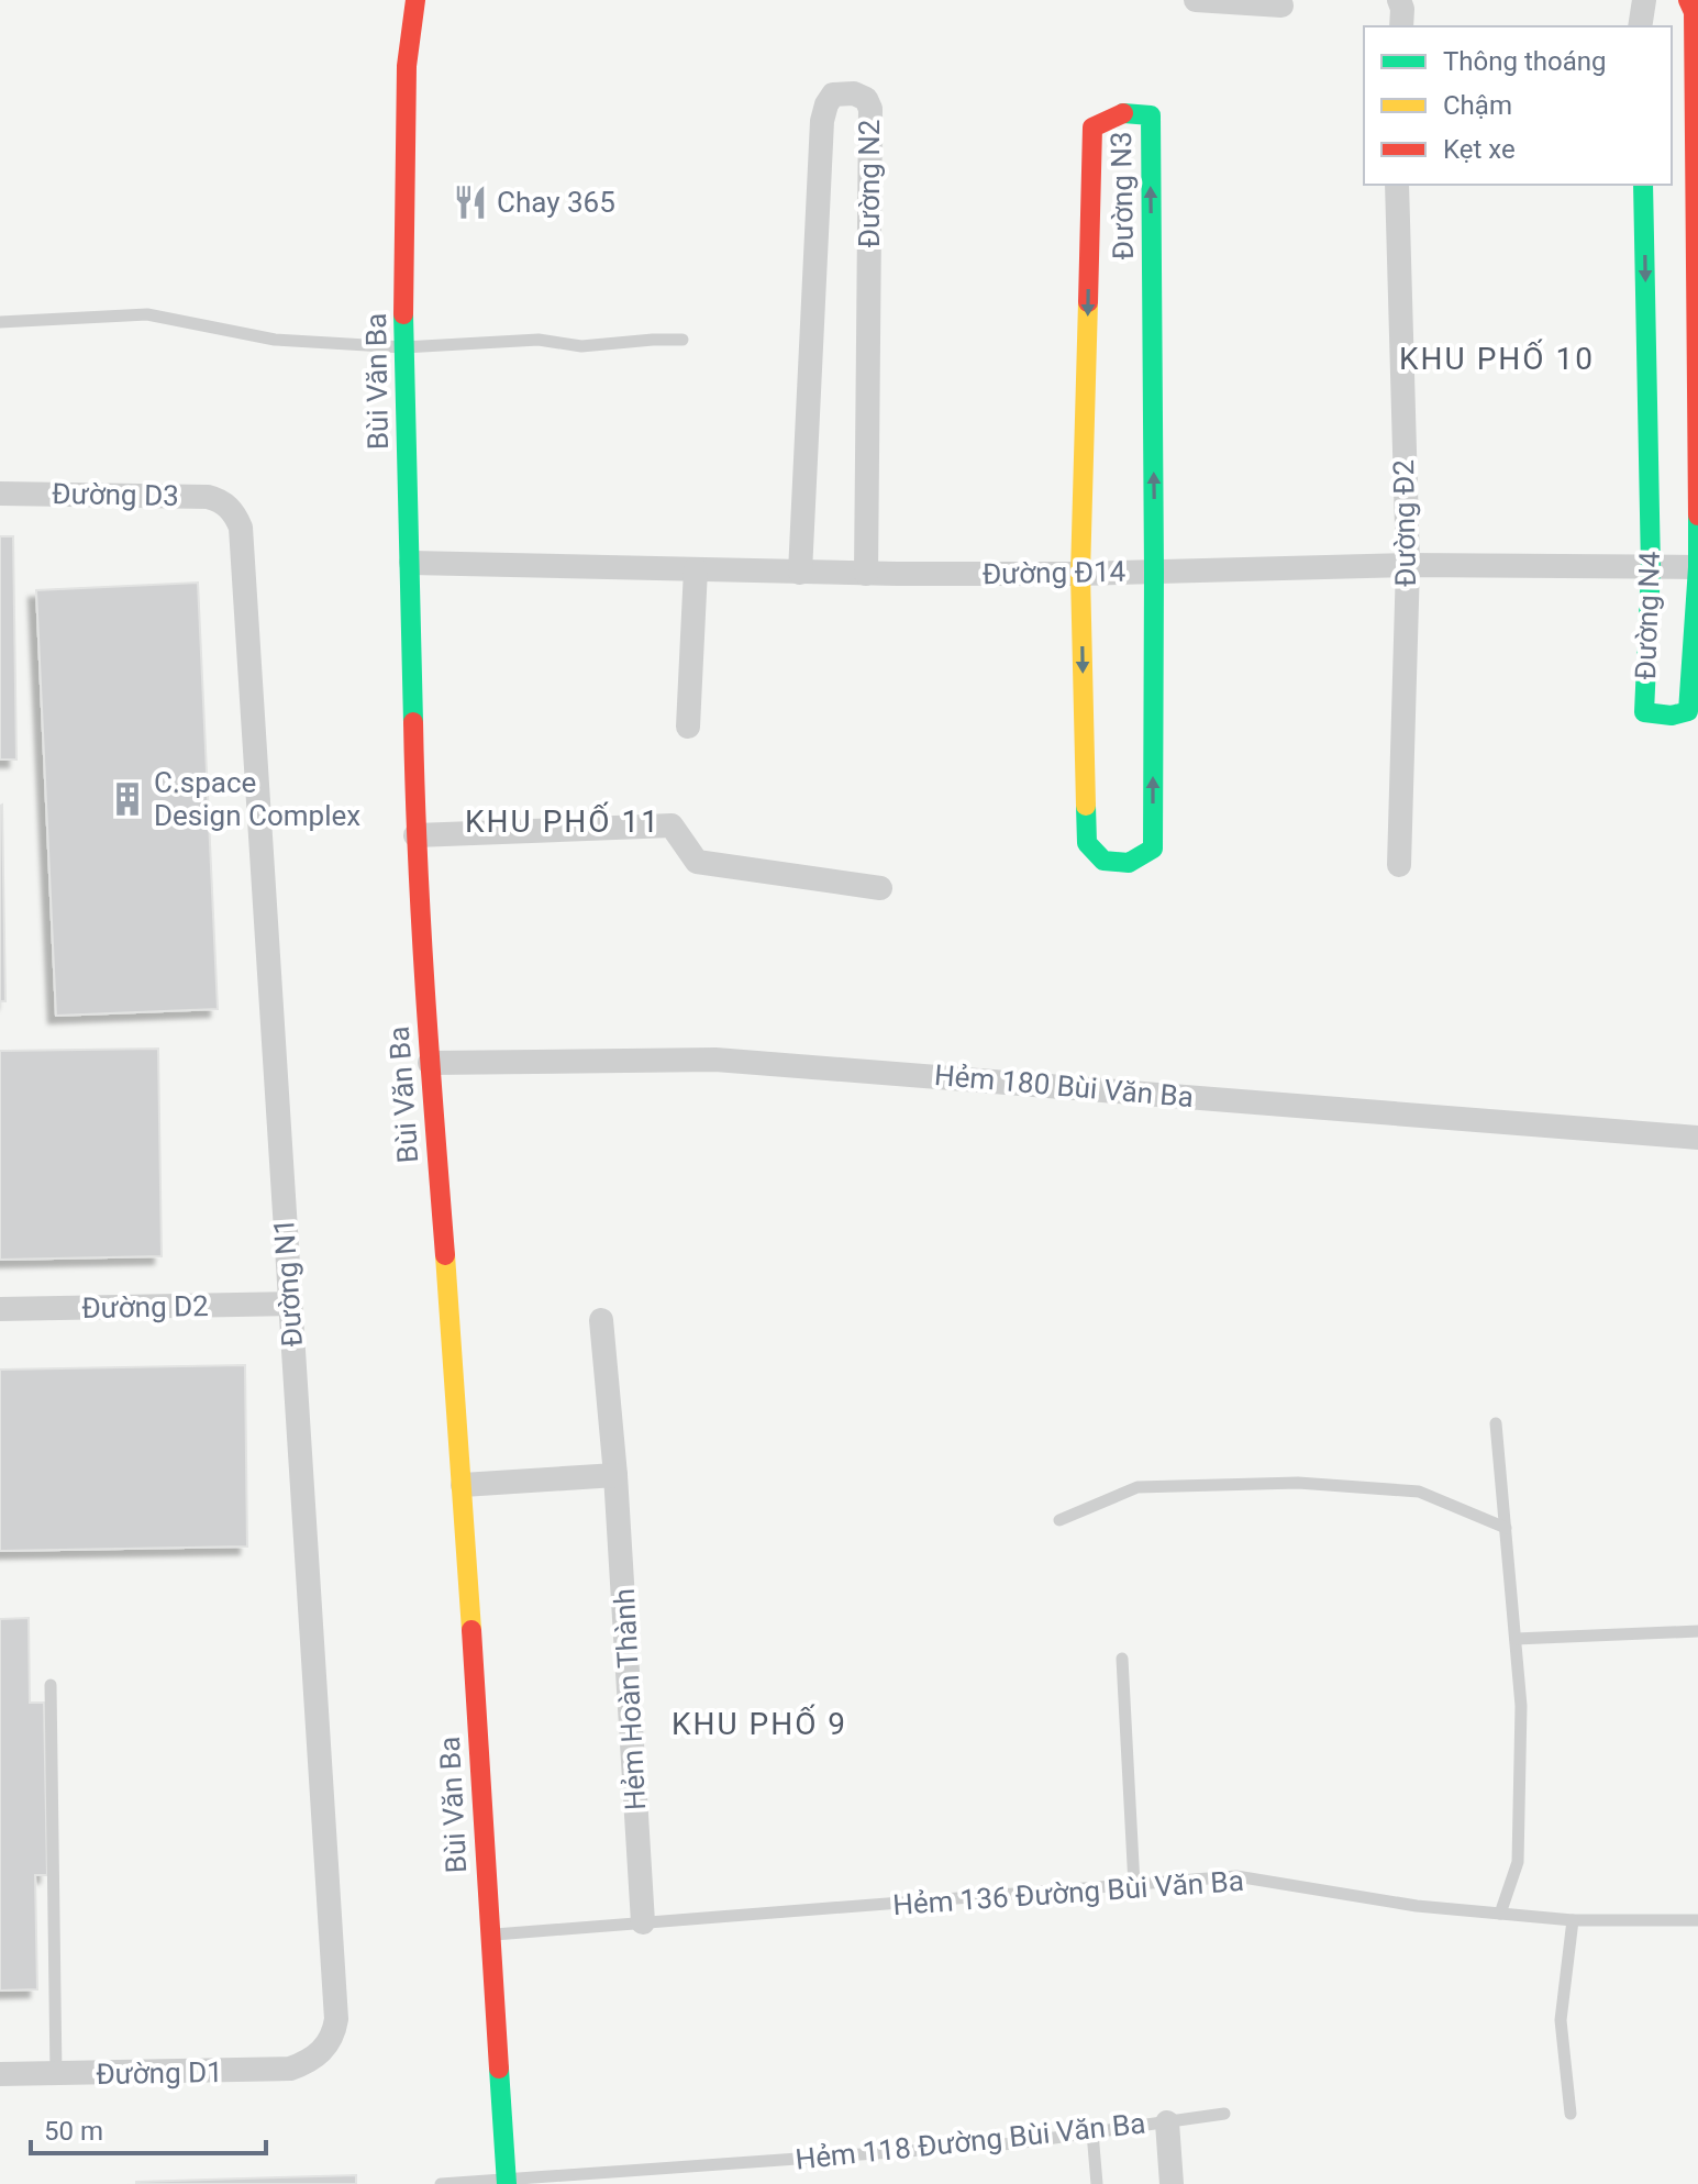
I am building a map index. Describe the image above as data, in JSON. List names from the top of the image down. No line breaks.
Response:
{"streets":{"street":["Đường N2","Đường N3","Bùi Văn Ba","Đường D3","Đường Đ2","Đường Đ14","Đường N4","Hẻm 180 Bùi Văn Ba","Đường N1","Đường D2","Hẻm Hoàn Thành","Đường D1"],"lane":["Hẻm 136 Đường Bùi Văn Ba","Hẻm 118 Đường Bùi Văn Ba"]},"crossings":[["Đường N2","Đường Đ14"],["Đường N3","Đường Đ14"],["Bùi Văn Ba","Đường Đ14"],["Bùi Văn Ba","Hẻm 180 Bùi Văn Ba"],["Bùi Văn Ba","Hẻm 136 Đường Bùi Văn Ba"],["Bùi Văn Ba","Hẻm 118 Đường Bùi Văn Ba"],["Đường D3","Đường N1"],["Đường Đ2","Đường Đ14"],["Đường Đ14","Đường N4"],["Đường N1","Đường D2"],["Đường N1","Đường D1"],["Hẻm Hoàn Thành","Hẻm 136 Đường Bùi Văn Ba"]],"districts":["KHU PHỐ 10","KHU PHỐ 11","KHU PHỐ 9"],"places":{"restaurant":["Chay 365"],"building":["C.space Design Complex"]},"legend":["Thông thoáng","Chậm","Kẹt xe"],"scale_bar":"50 m"}
